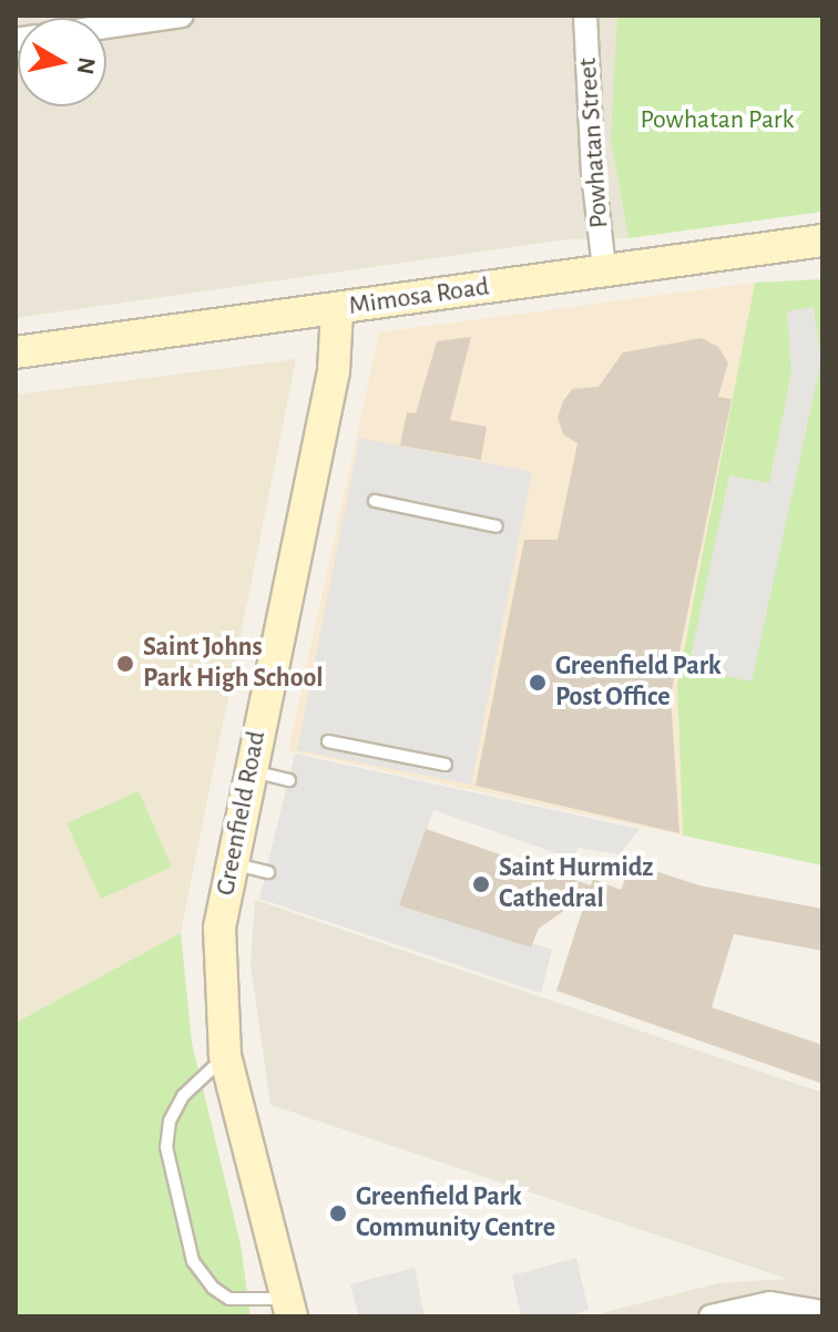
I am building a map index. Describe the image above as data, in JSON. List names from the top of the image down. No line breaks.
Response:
{"streets":{"street":["Powhatan Street","Mimosa Road","Greenfield Road"]},"crossings":[["Powhatan Street","Mimosa Road"],["Mimosa Road","Greenfield Road"]],"parks":["Powhatan Park"],"places":["Saint Johns Park High School","Greenfield Park Post Office","Saint Hurmidz Cathedral","Greenfield Park Community Centre"],"north":"right"}
